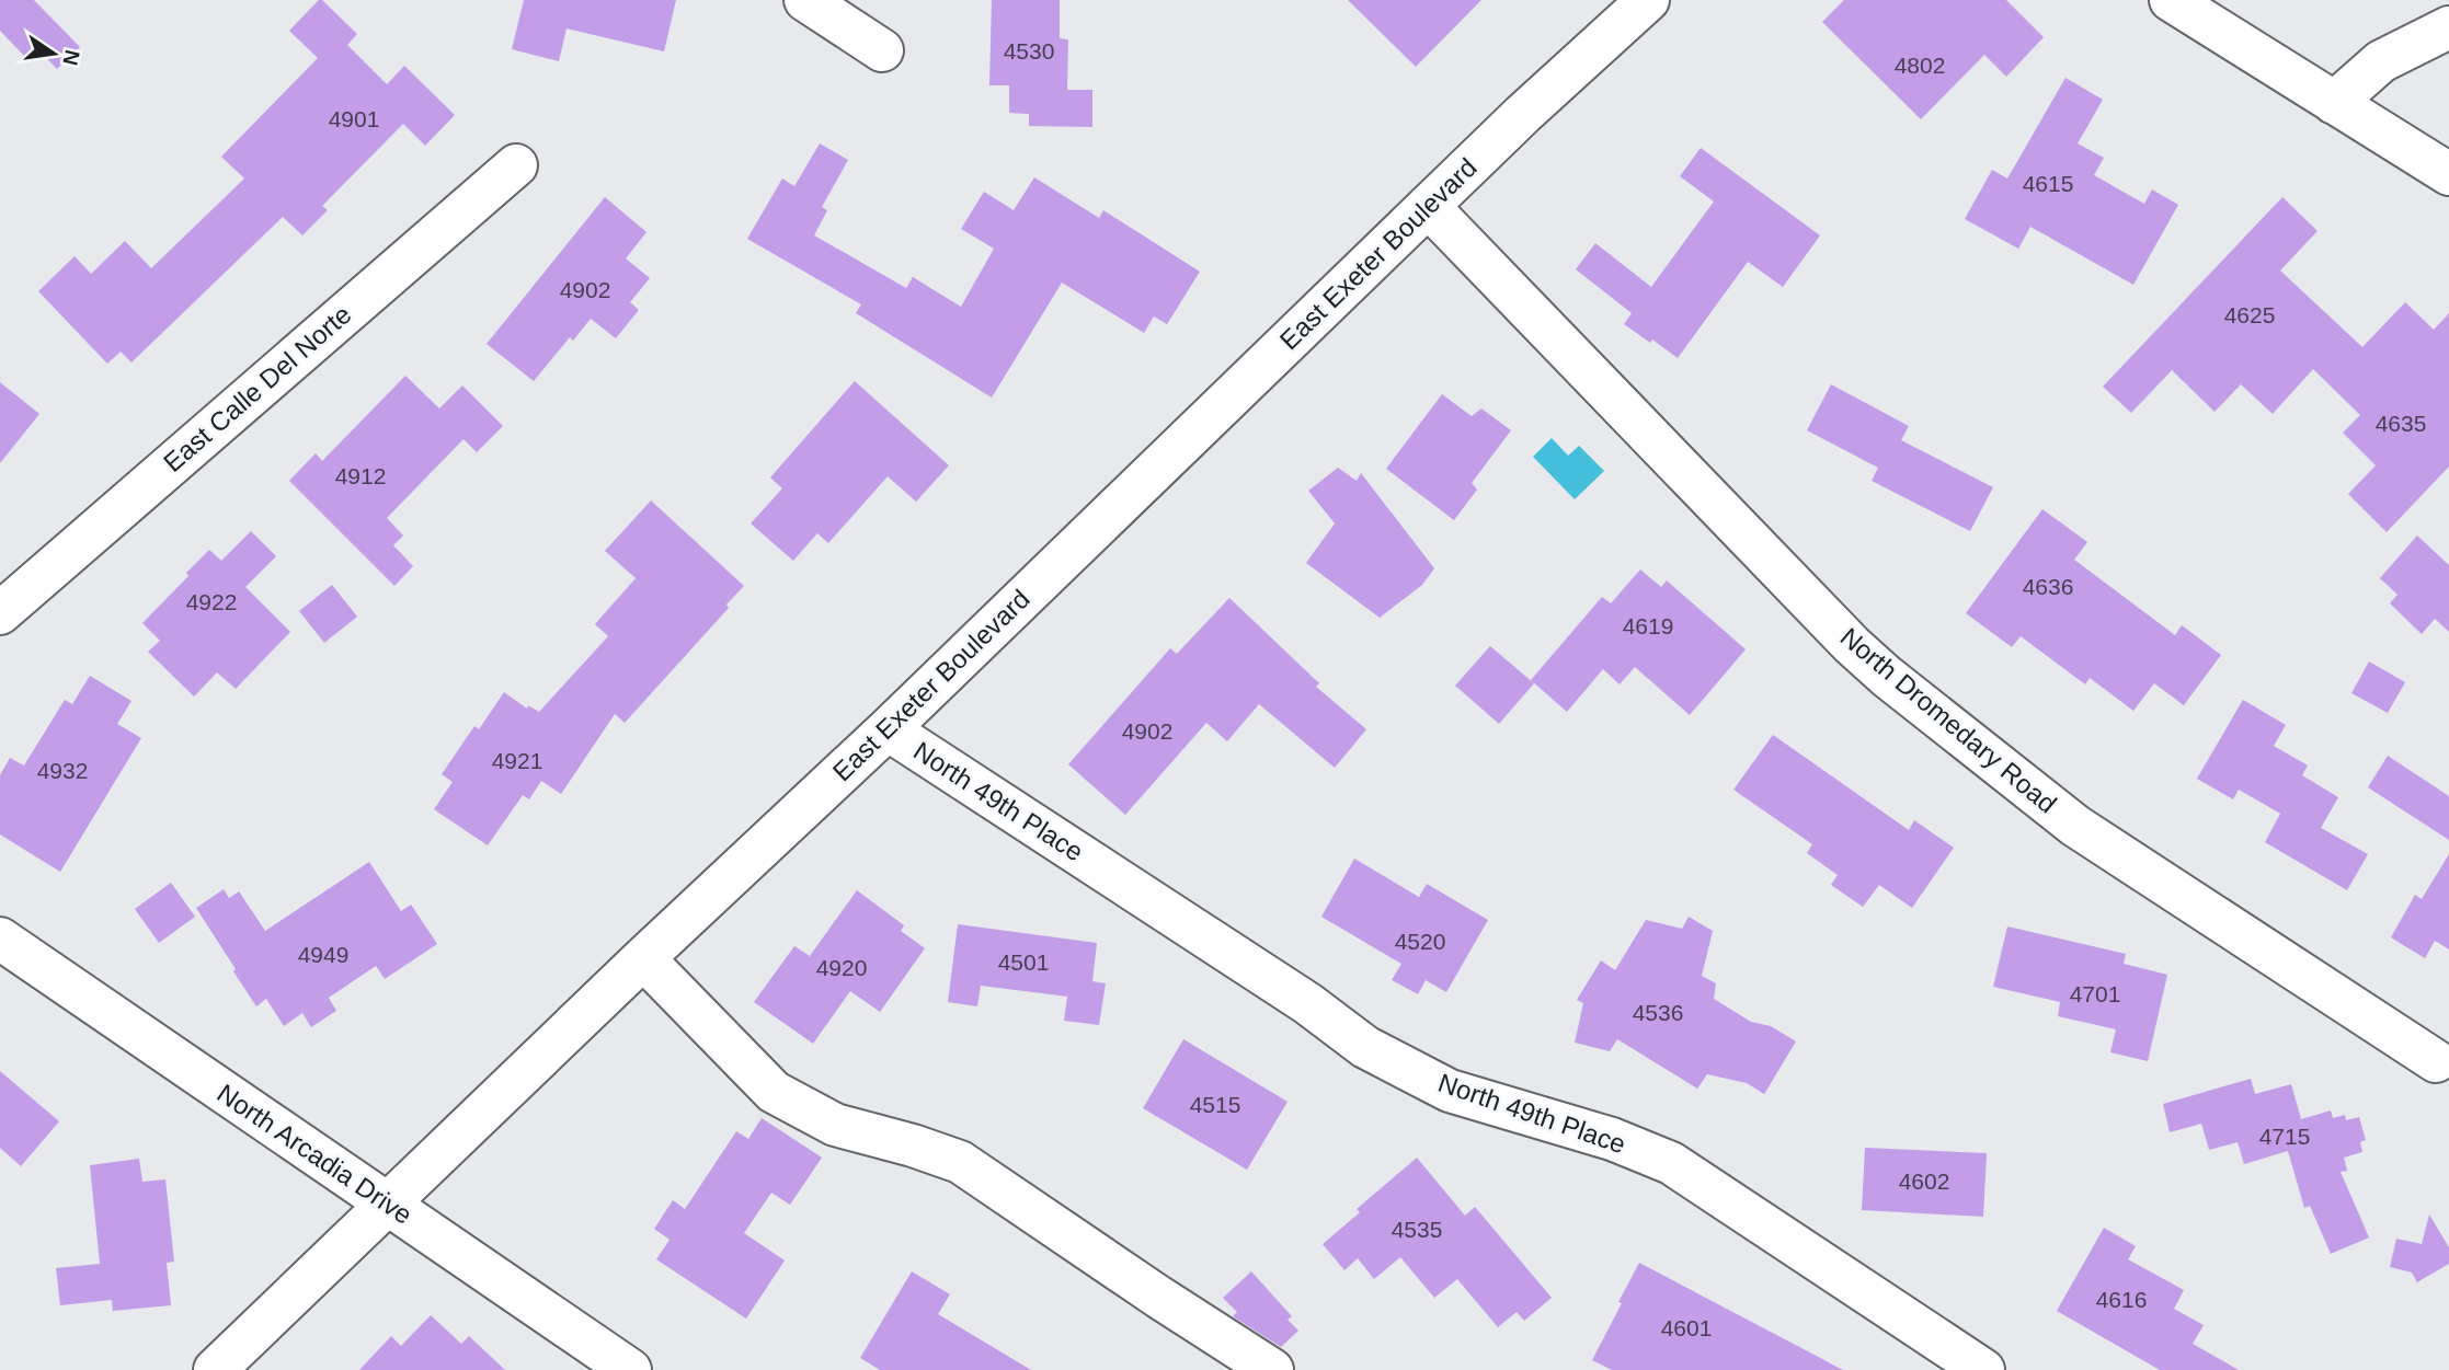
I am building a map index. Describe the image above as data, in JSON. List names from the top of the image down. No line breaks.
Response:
{"streets":{"street":["East Exeter Boulevard","East Calle Del Norte","North Dromedary Road","North 49th Place","North Arcadia Drive"]},"crossings":[["East Exeter Boulevard","North Dromedary Road"],["East Exeter Boulevard","North 49th Place"],["East Exeter Boulevard","North Arcadia Drive"]],"house_numbers":["4530","4802","4901","4615","4902","4625","4635","4912","4636","4922","4619","4902","4921","4932","4520","4949","4501","4920","4701","4536","4515","4715","4602","4535","4616","4601"],"north":"right"}
